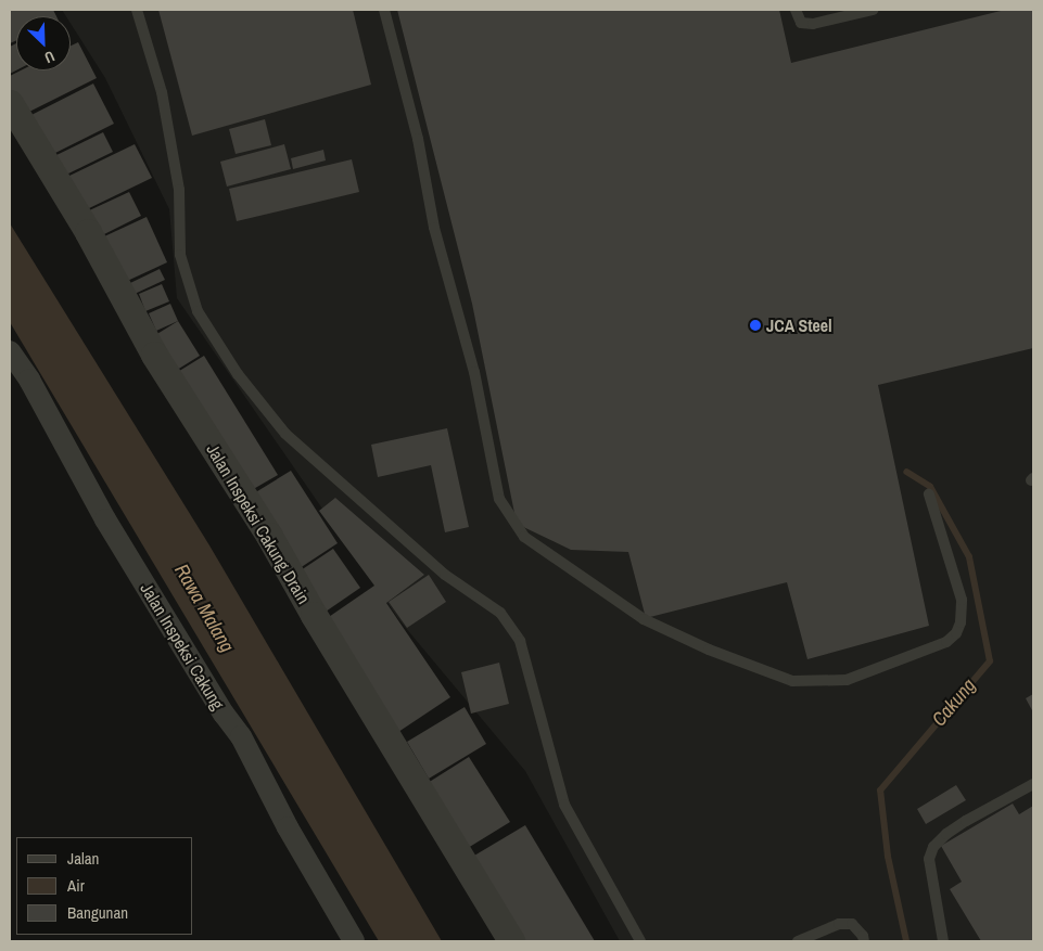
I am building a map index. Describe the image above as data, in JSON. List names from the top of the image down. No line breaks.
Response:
{"streets":{"street":["Jalan Inspeksi Cakung Drain","Jalan Inspeksi Cakung"]},"water":["Rawa Malang","Cakung"],"places":["JCA Steel"],"legend":["Jalan","Air","Bangunan"],"north":"bottom right"}
